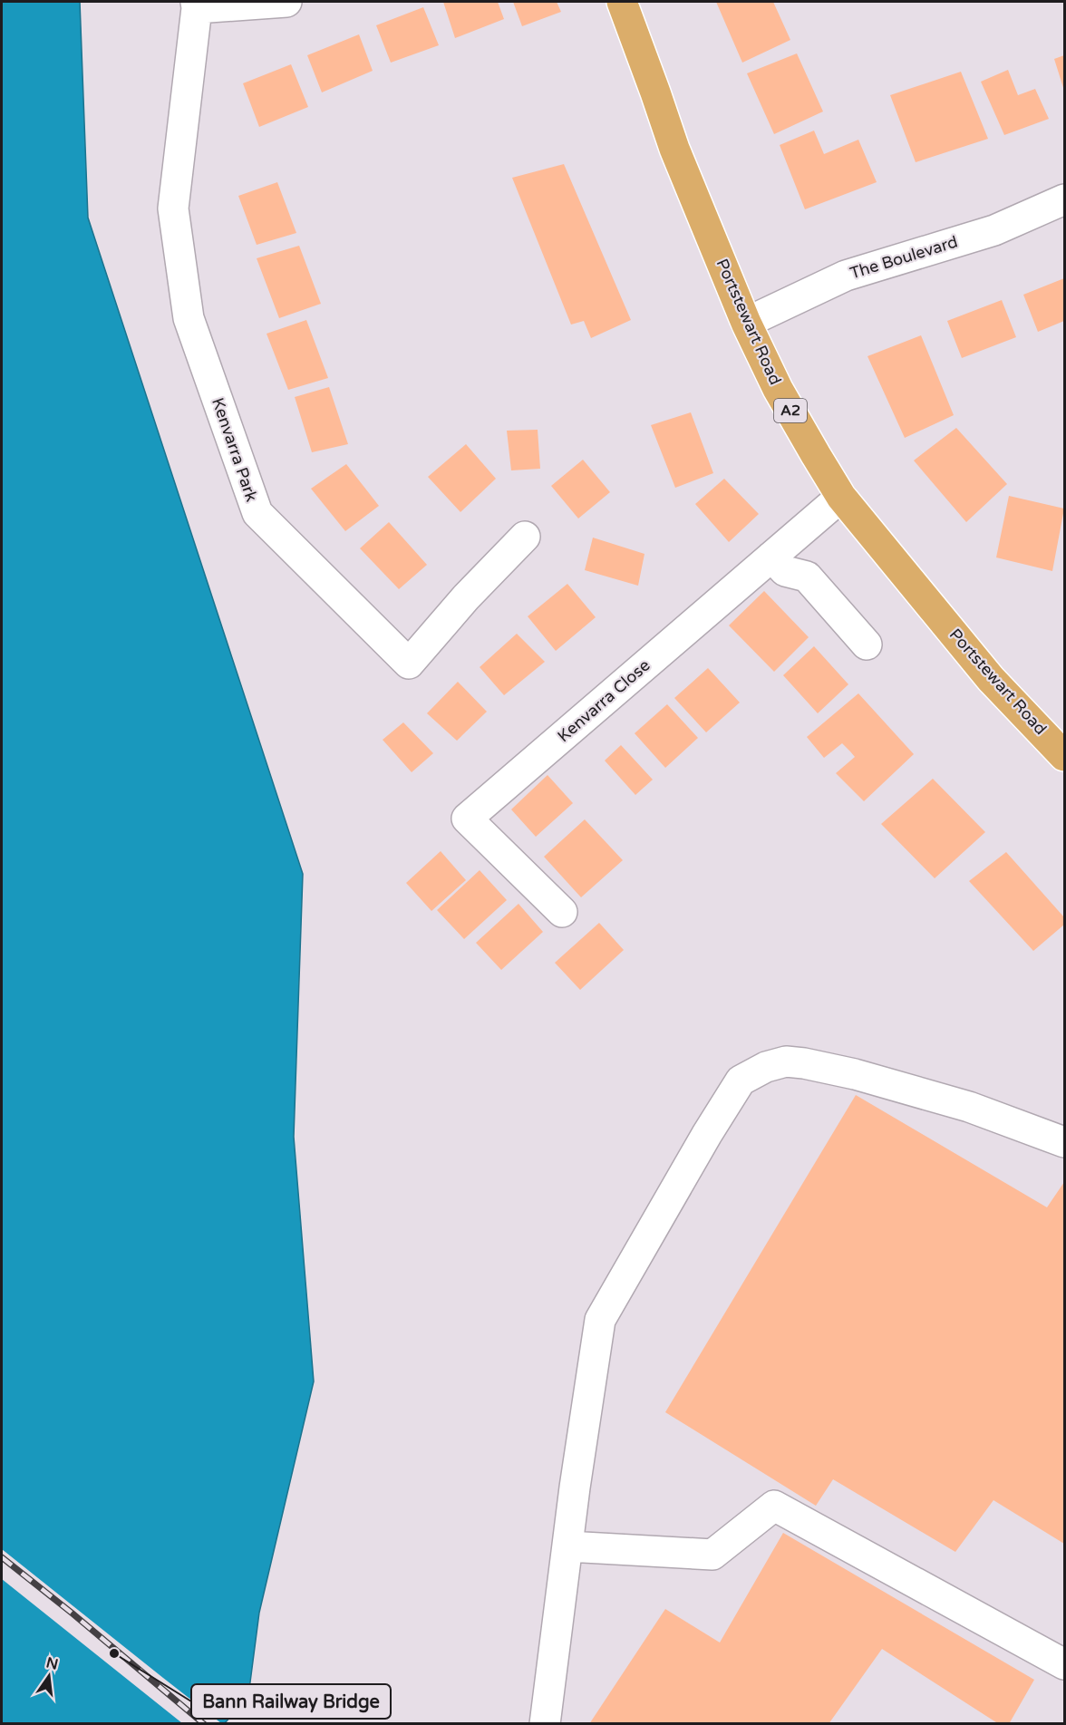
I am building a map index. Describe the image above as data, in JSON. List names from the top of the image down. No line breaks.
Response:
{"streets":{"main road":["Portstewart Road","A2"],"street":["The Boulevard","Kenvarra Park","Kenvarra Close"]},"crossings":[["The Boulevard","Portstewart Road"],["Portstewart Road","Kenvarra Close"]],"places":["Bann Railway Bridge"],"north":"top"}
